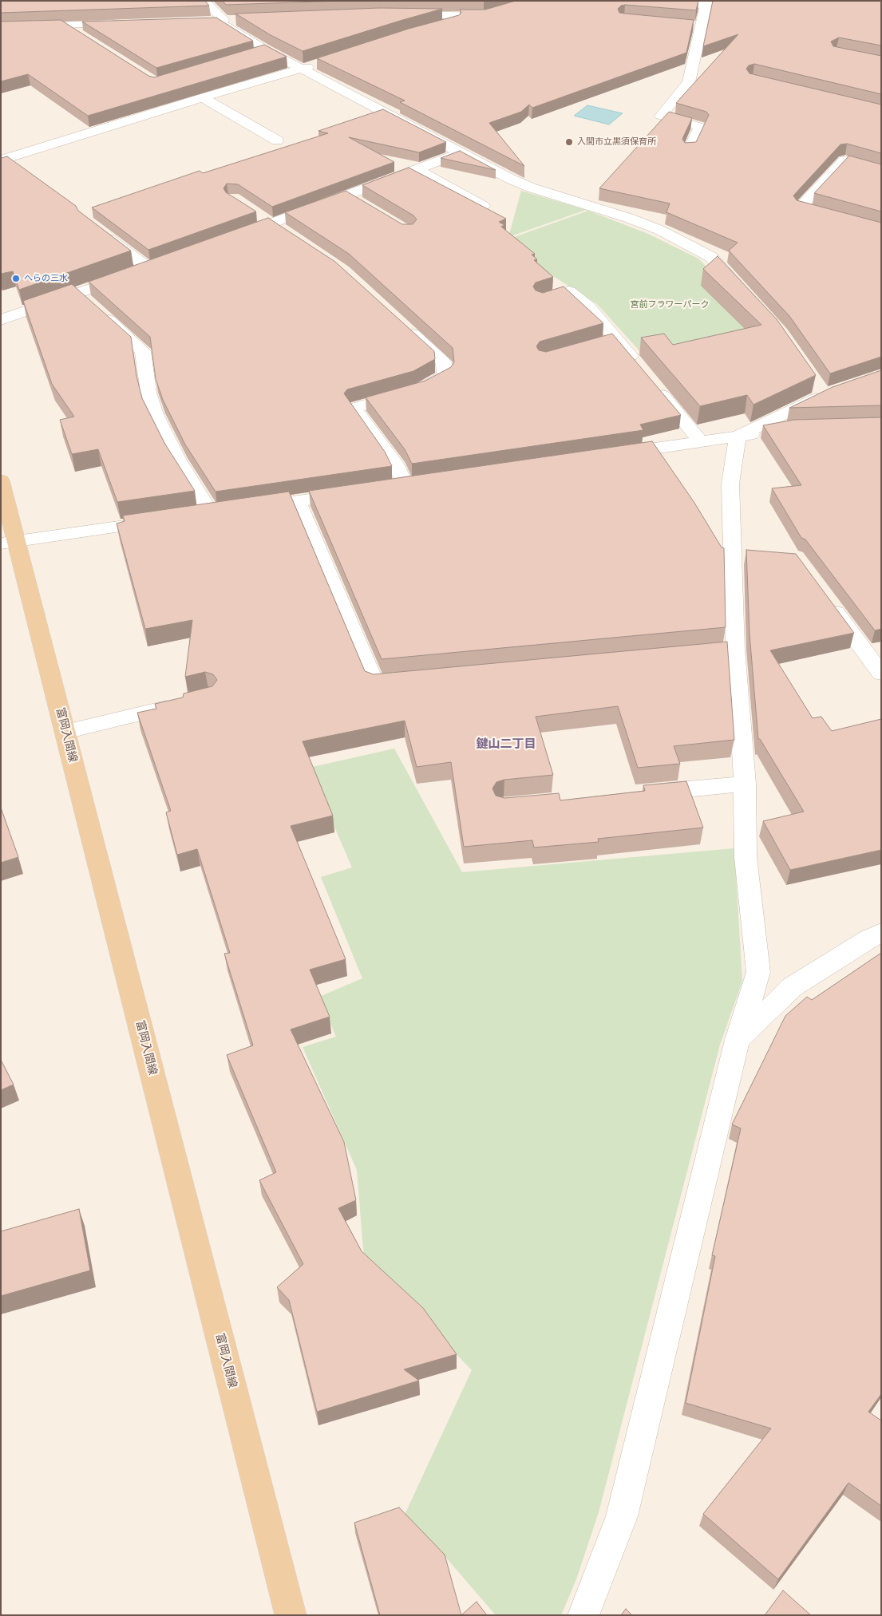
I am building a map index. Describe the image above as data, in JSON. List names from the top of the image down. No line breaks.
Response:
{"streets":{"main road":["富岡入間線"]},"districts":["鍵山二丁目"],"parks":["宮前フラワーパーク"],"places":["入間市立黒須保育所","へらの三水"]}
